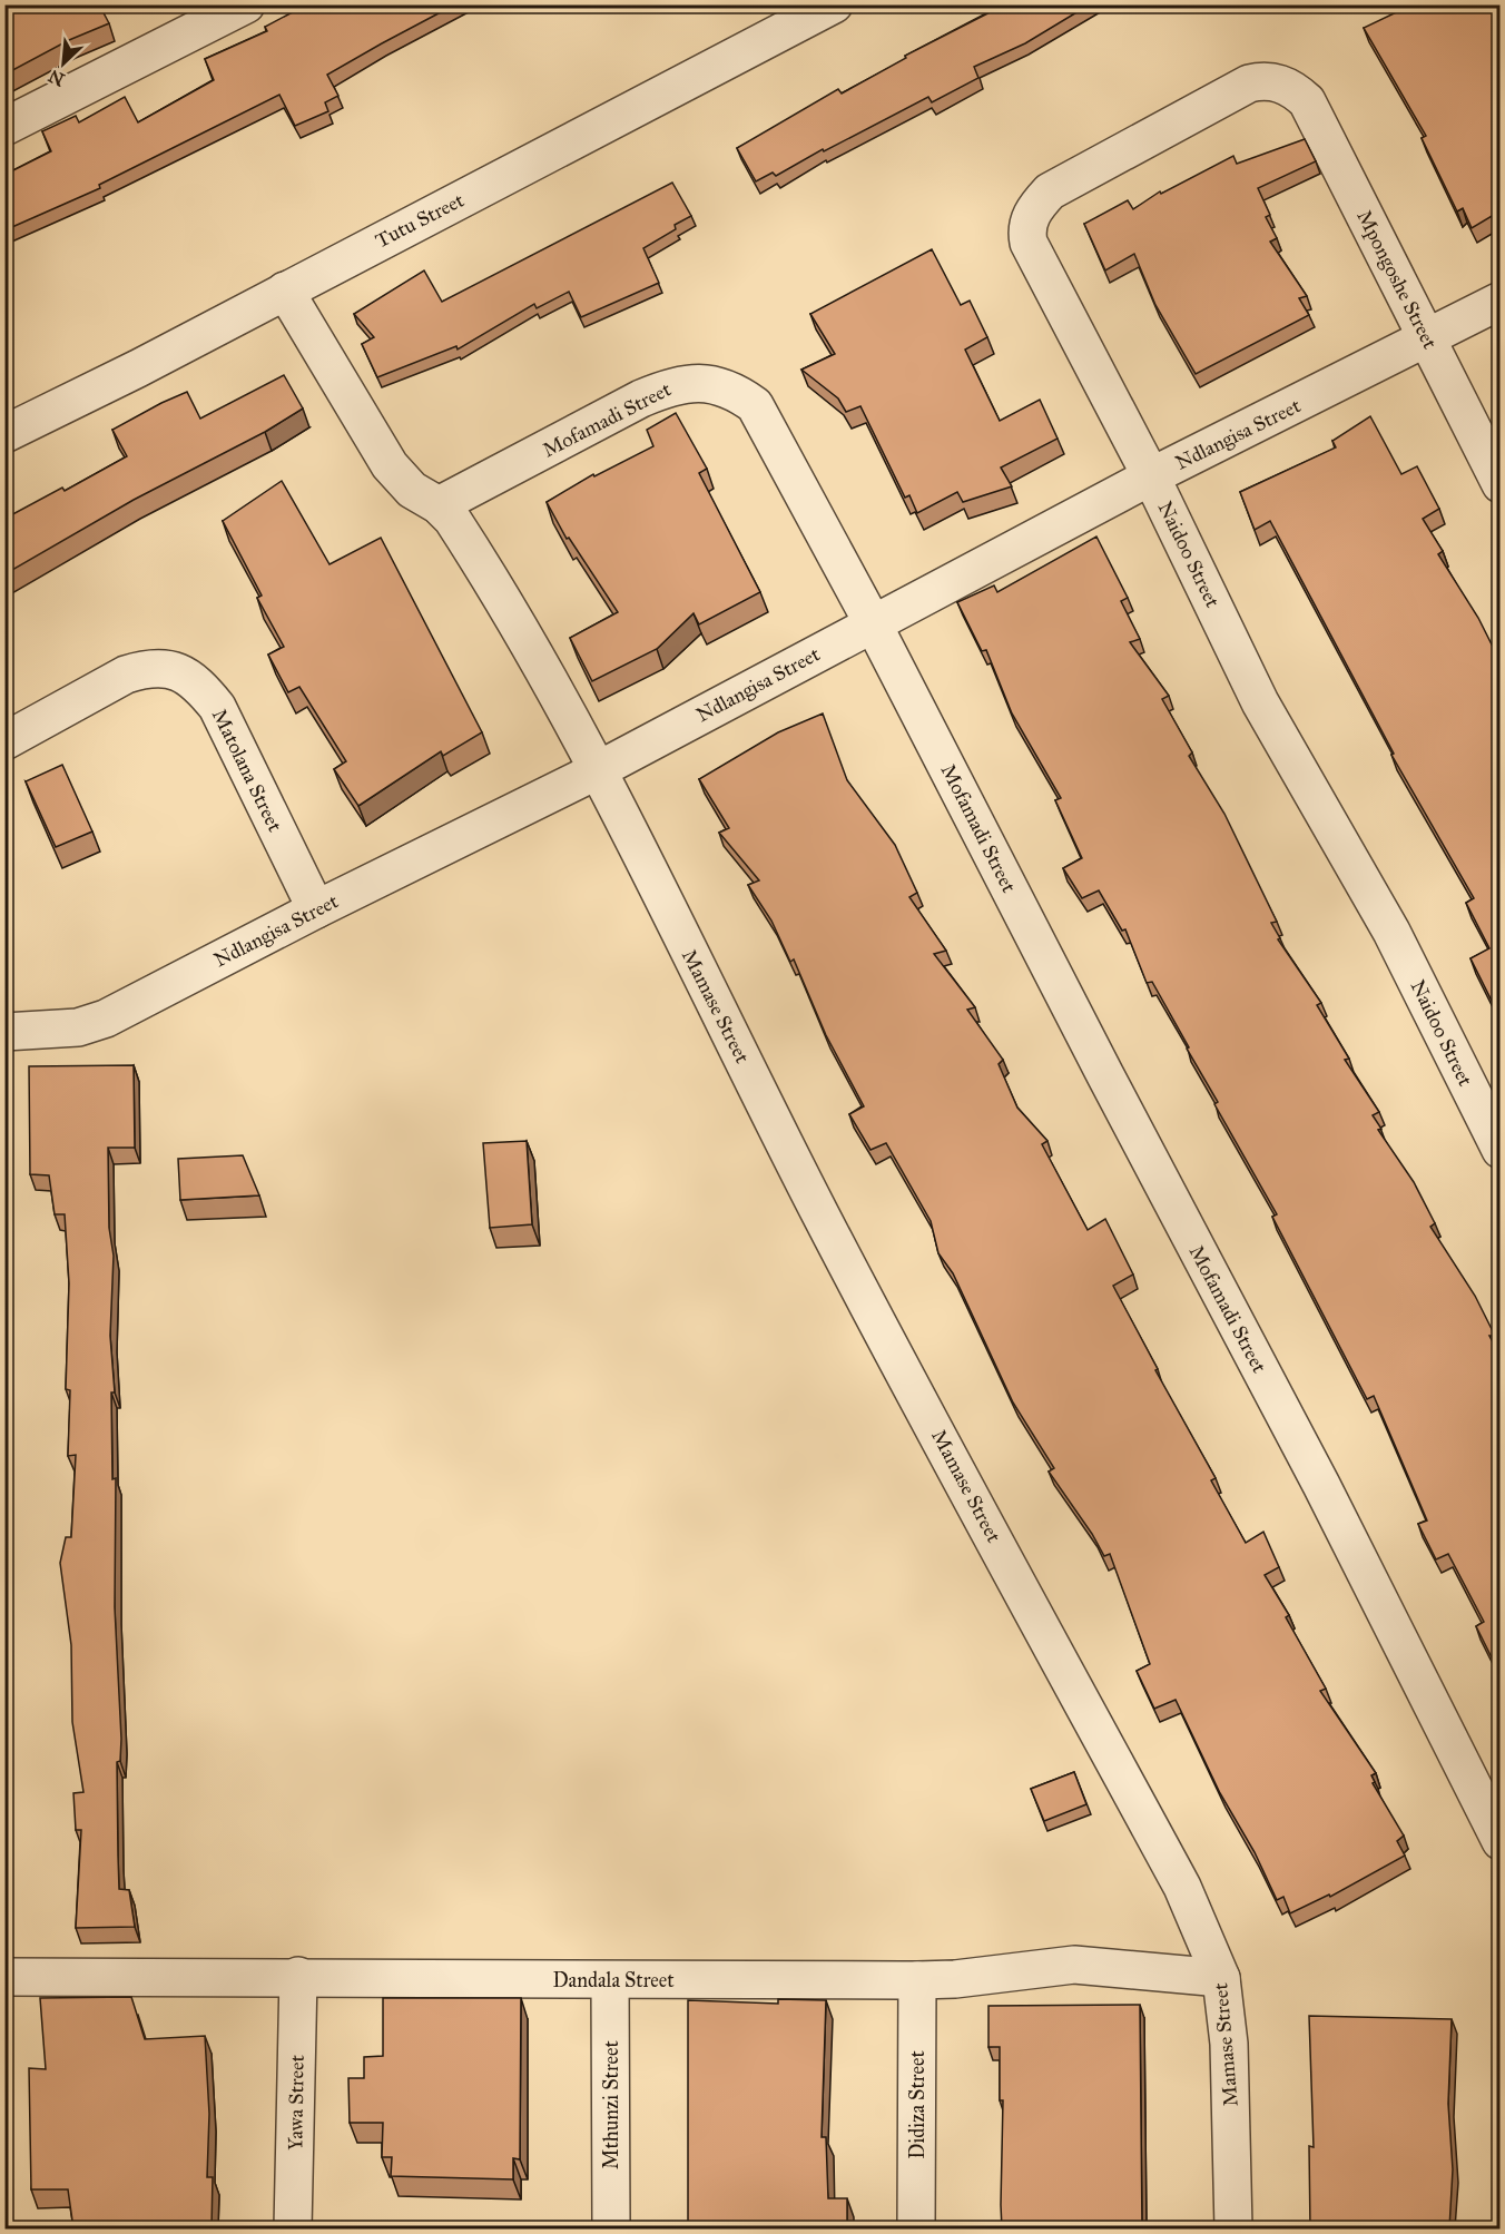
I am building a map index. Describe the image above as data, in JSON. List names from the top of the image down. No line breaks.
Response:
{"streets":{"street":["Tutu Street","Mpongoshe Street","Mofamadi Street","Ndlangisa Street","Naidoo Street","Matolana Street","Mamase Street","Dandala Street","Yawa Street","Mthunzi Street","Didiza Street"]},"crossings":[["Mpongoshe Street","Ndlangisa Street"],["Mpongoshe Street","Naidoo Street"],["Mofamadi Street","Ndlangisa Street"],["Ndlangisa Street","Naidoo Street"],["Ndlangisa Street","Matolana Street"],["Ndlangisa Street","Mamase Street"],["Mamase Street","Dandala Street"],["Dandala Street","Yawa Street"],["Dandala Street","Mthunzi Street"],["Dandala Street","Didiza Street"]],"north":"bottom left"}
